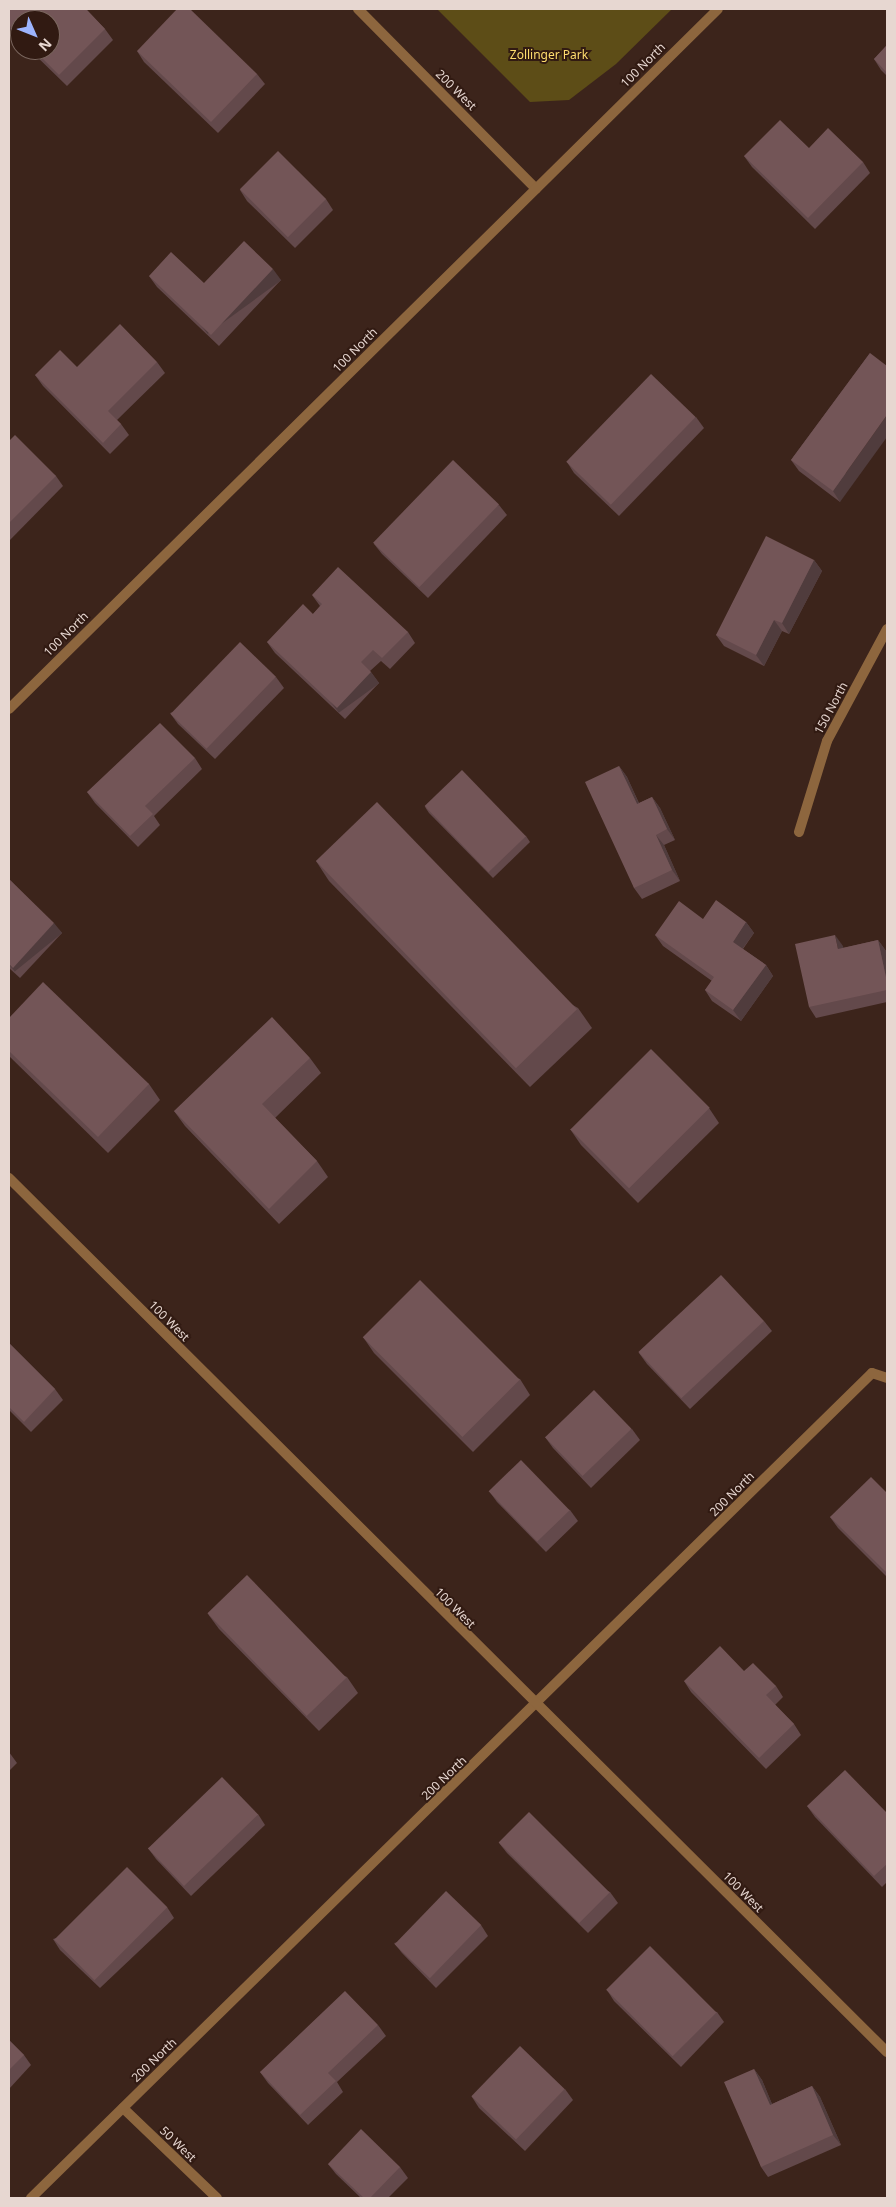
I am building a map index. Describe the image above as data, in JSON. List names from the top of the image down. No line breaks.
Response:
{"streets":{"street":["100 North","200 West","150 North","100 West","200 North","50 West"]},"crossings":[["100 North","200 West"],["100 West","200 North"],["200 North","50 West"]],"parks":["Zollinger Park"],"north":"bottom right"}
